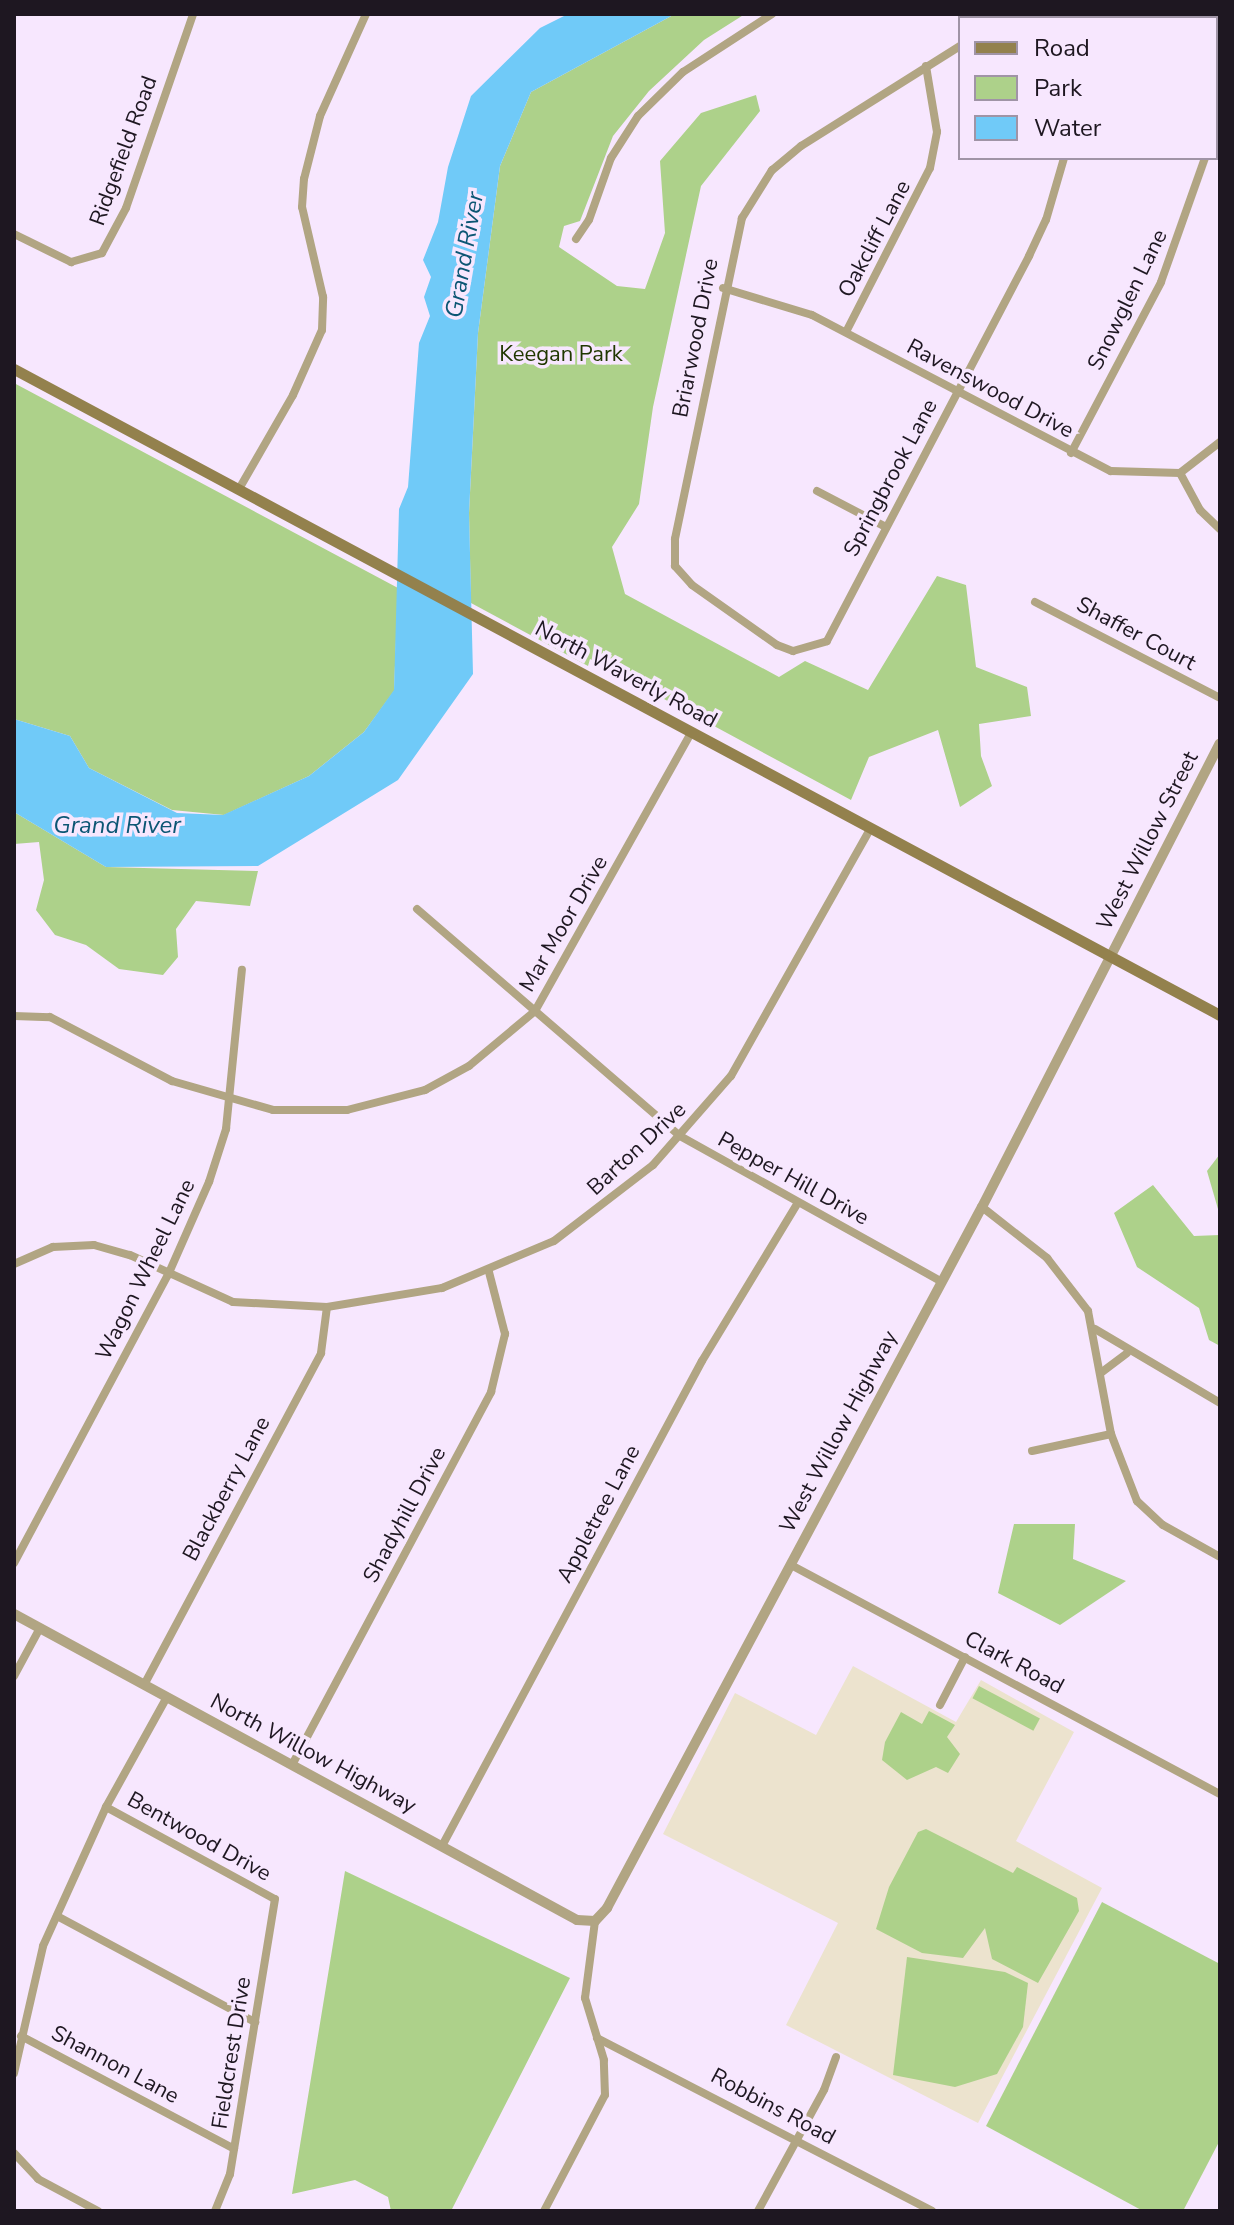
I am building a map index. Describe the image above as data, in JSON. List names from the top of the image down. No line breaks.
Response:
{"streets":{"main road":["North Waverly Road"],"street":["Ridgefield Road","Oakcliff Lane","Snowglen Lane","Briarwood Drive","Ravenswood Drive","Springbrook Lane","Shaffer Court","West Willow Street","Mar Moor Drive","Barton Drive","Pepper Hill Drive","Wagon Wheel Lane","West Willow Highway","Blackberry Lane","Appletree Lane","Shadyhill Drive","Clark Road","North Willow Highway","Bentwood Drive","Fieldcrest Drive","Shannon Lane","Robbins Road"]},"crossings":[["Oakcliff Lane","Briarwood Drive"],["Oakcliff Lane","Ravenswood Drive"],["Snowglen Lane","Ravenswood Drive"],["Briarwood Drive","Ravenswood Drive"],["Briarwood Drive","Springbrook Lane"],["Ravenswood Drive","Springbrook Lane"],["North Waverly Road","West Willow Street"],["North Waverly Road","Mar Moor Drive"],["North Waverly Road","Barton Drive"],["North Waverly Road","West Willow Highway"],["West Willow Street","West Willow Highway"],["Mar Moor Drive","Pepper Hill Drive"],["Mar Moor Drive","Wagon Wheel Lane"],["Barton Drive","Pepper Hill Drive"],["Barton Drive","Wagon Wheel Lane"],["Barton Drive","Blackberry Lane"],["Barton Drive","Shadyhill Drive"],["Pepper Hill Drive","West Willow Highway"],["Pepper Hill Drive","Appletree Lane"],["West Willow Highway","Clark Road"],["West Willow Highway","North Willow Highway"],["Blackberry Lane","North Willow Highway"],["Appletree Lane","North Willow Highway"],["Shadyhill Drive","North Willow Highway"],["Bentwood Drive","Fieldcrest Drive"],["Fieldcrest Drive","Shannon Lane"]],"water":["Grand River"],"parks":["Keegan Park"],"legend":["Road","Park","Water"]}
